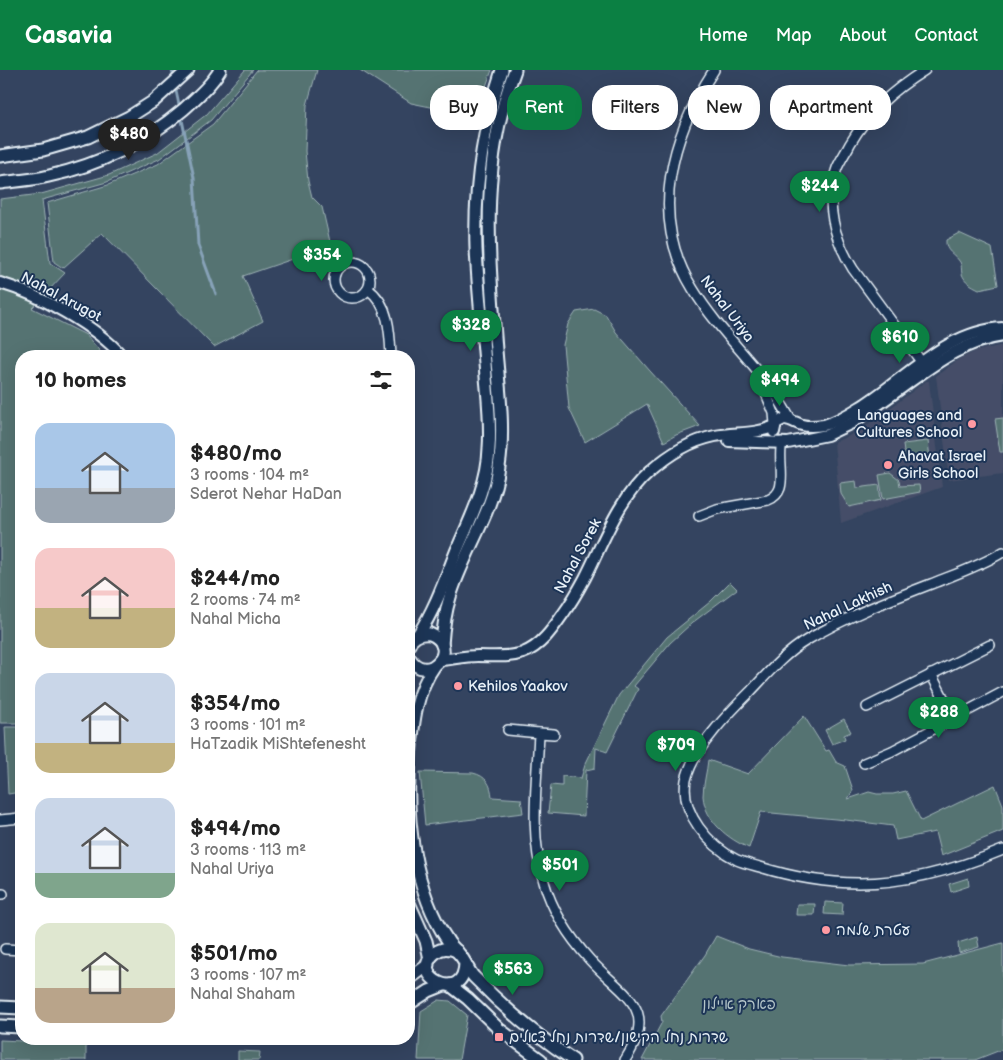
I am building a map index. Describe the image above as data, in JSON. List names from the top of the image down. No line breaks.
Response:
{"streets":{"street":["Nahal Arugot","Nahal Uriya","Nahal Sorek","Nahal Lakhish"]},"crossings":[["Nahal Uriya","Nahal Sorek"]],"parks":["פארק איילון"],"places":{"other":["Languages and Cultures School","Ahavat Israel Girls School","Kehilos Yaakov","עטרת שלמה"],"transit":["שדרות נחל הקישון/שדרות נחל צאלים"]},"page":{"header":"Casavia","nav":["Home","Map","About","Contact"],"chip":["Buy","Rent","Filters","New","Apartment"],"price":["$480","$244","$354","$328","$610","$494","$288","$709","$501","$563"],"heading":"10 homes","list":[{"name":"$480/mo","note":"3 rooms · 104 m² · Sderot Nehar HaDan"},{"name":"$244/mo","note":"2 rooms · 74 m² · Nahal Micha"},{"name":"$354/mo","note":"3 rooms · 101 m² · HaTzadik MiShtefenesht"},{"name":"$494/mo","note":"3 rooms · 113 m² · Nahal Uriya"},{"name":"$501/mo","note":"3 rooms · 107 m² · Nahal Shaham"}]}}
